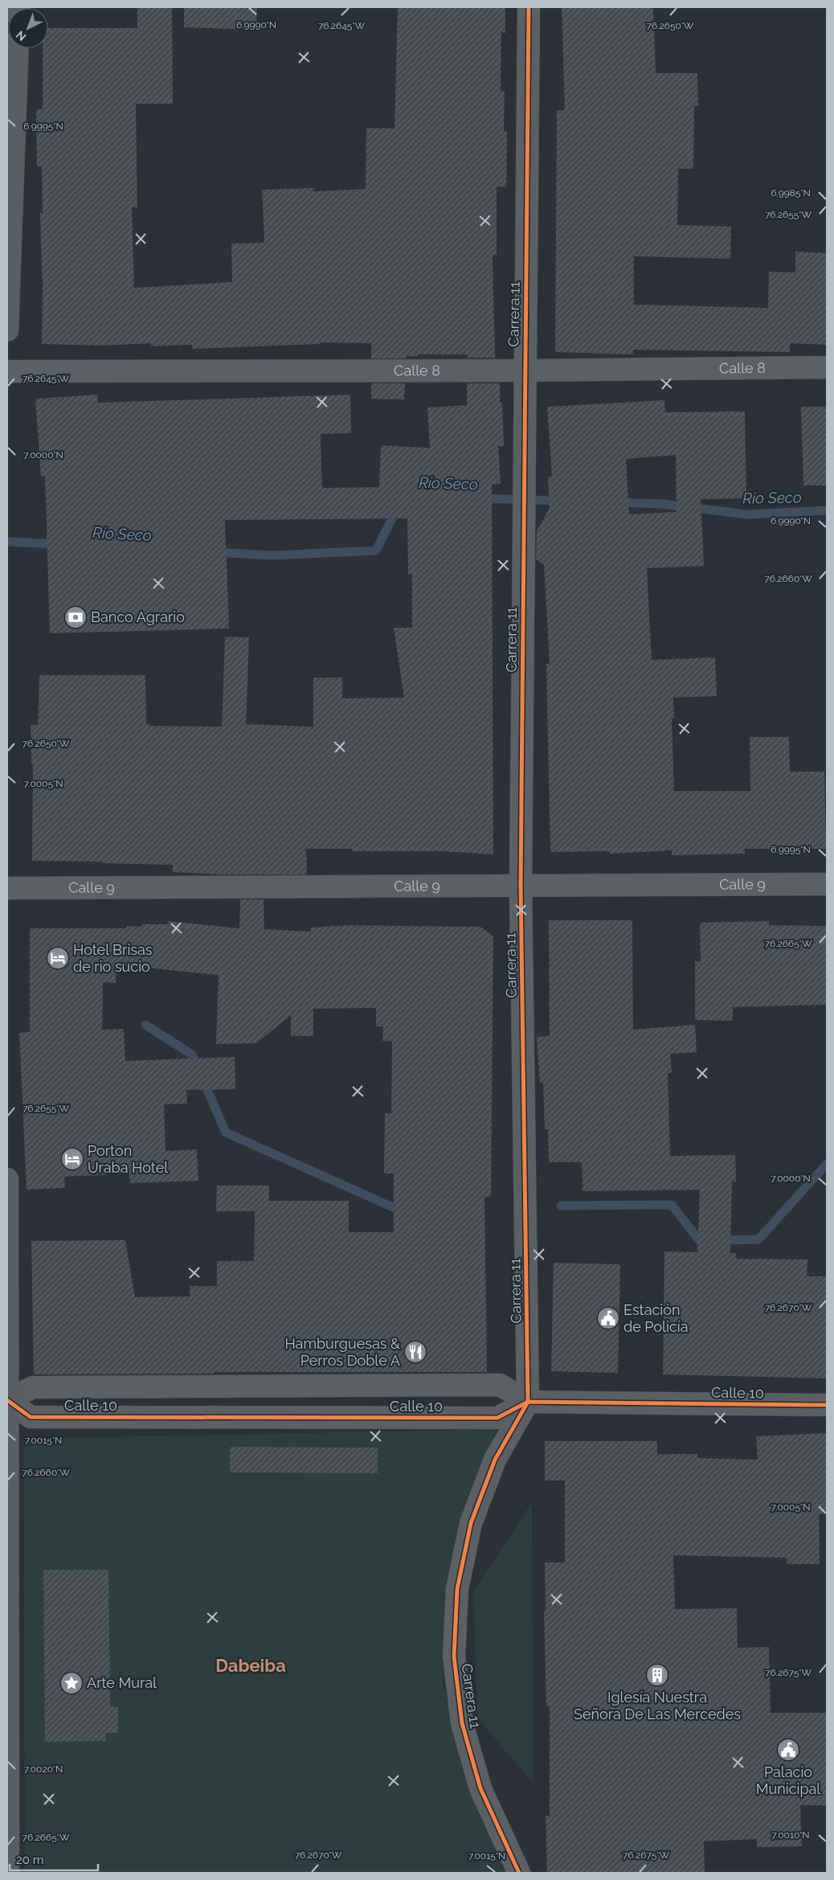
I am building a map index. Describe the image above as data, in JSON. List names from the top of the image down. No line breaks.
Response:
{"streets":{"street":["Carrera 11","Calle 8","Calle 9","Calle 10"]},"crossings":[["Carrera 11","Calle 8"],["Carrera 11","Calle 9"],["Carrera 11","Calle 10"]],"districts":["Dabeiba"],"water":["Río Seco"],"places":{"bank":["Banco Agrario"],"hotel":["Hotel Brisas de rio sucio","Porton Uraba Hotel"],"public building":["Estación de Policía","Palacio Municipal"],"restaurant":["Hamburguesas & Perros Doble A"],"building":["Iglesía Nuestra Señora De Las Mercedes"],"place":["Arte Mural"]},"scale_bar":"20 m","north":"bottom left","coordinates":["6.9990°N","76.2645°W","76.2650°W","6.9995°N","6.9985°N","76.2655°W","7.0000°N","76.2660°W","7.0005°N","76.2665°W","76.2670°W","7.0015°N","76.2675°W","7.0020°N","7.0010°N"]}
